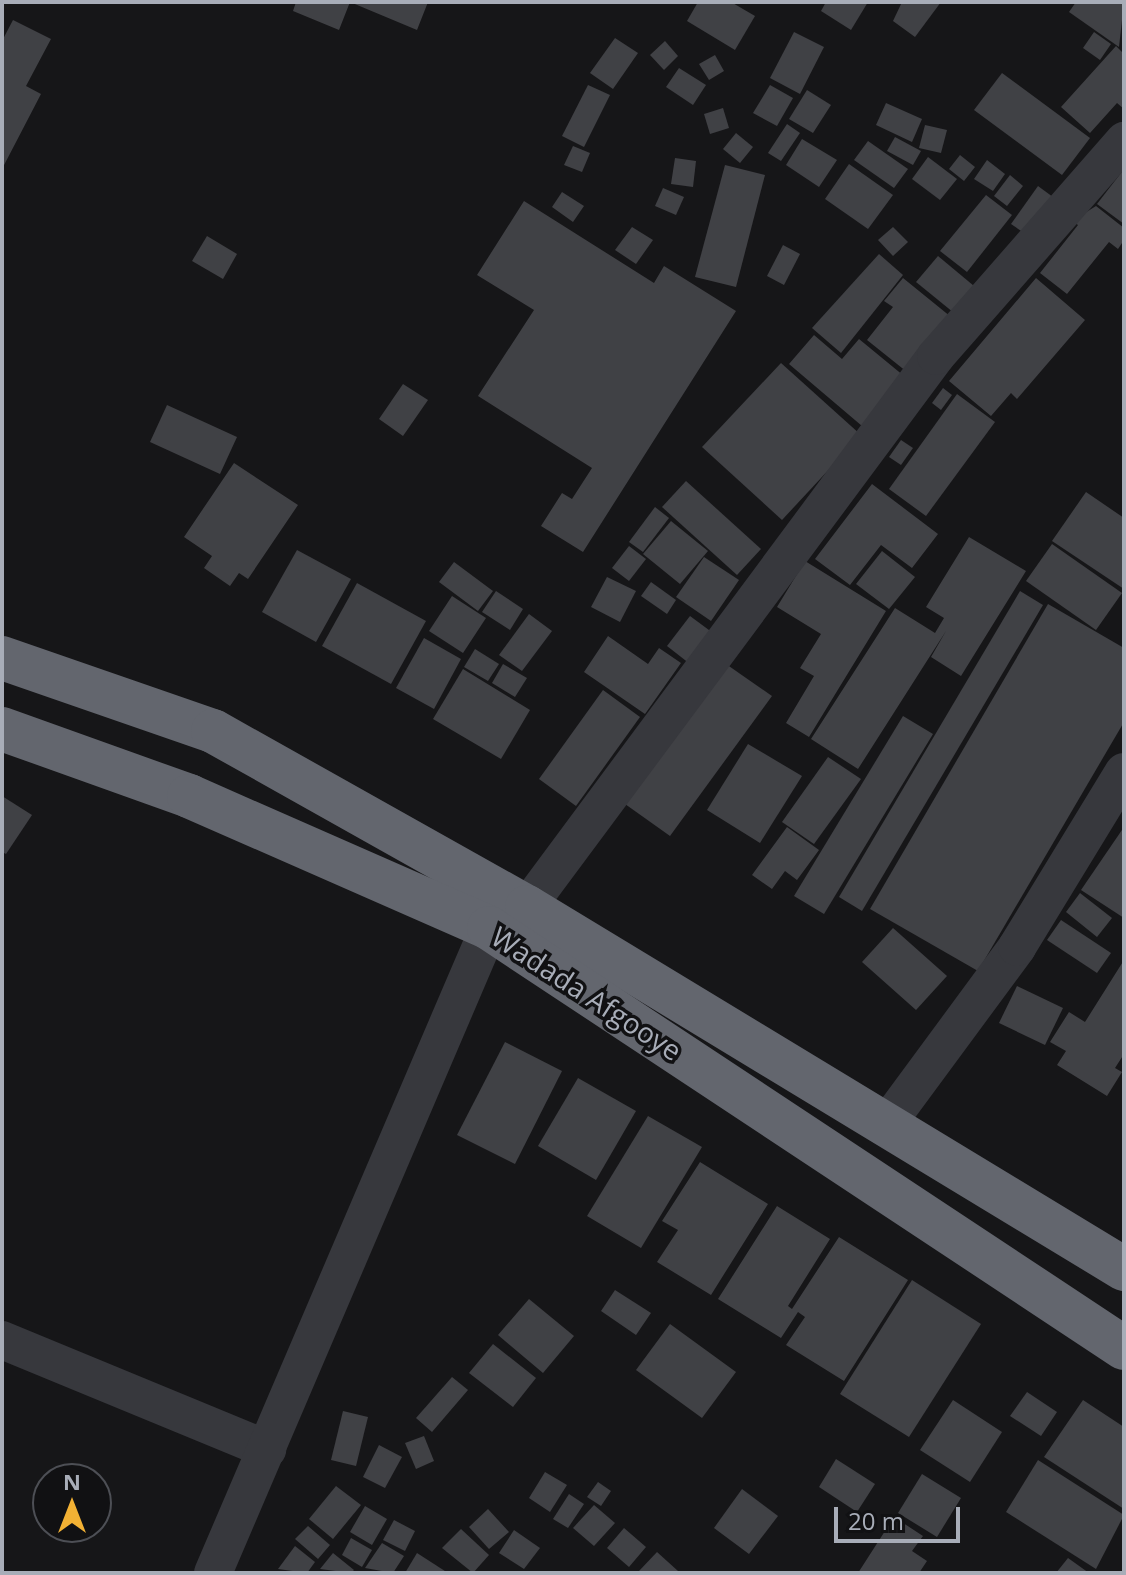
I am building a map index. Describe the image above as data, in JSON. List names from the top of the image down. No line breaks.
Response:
{"streets":{"highway":["Wadada Afgooye"]},"scale_bar":"20 m","north":"top"}
